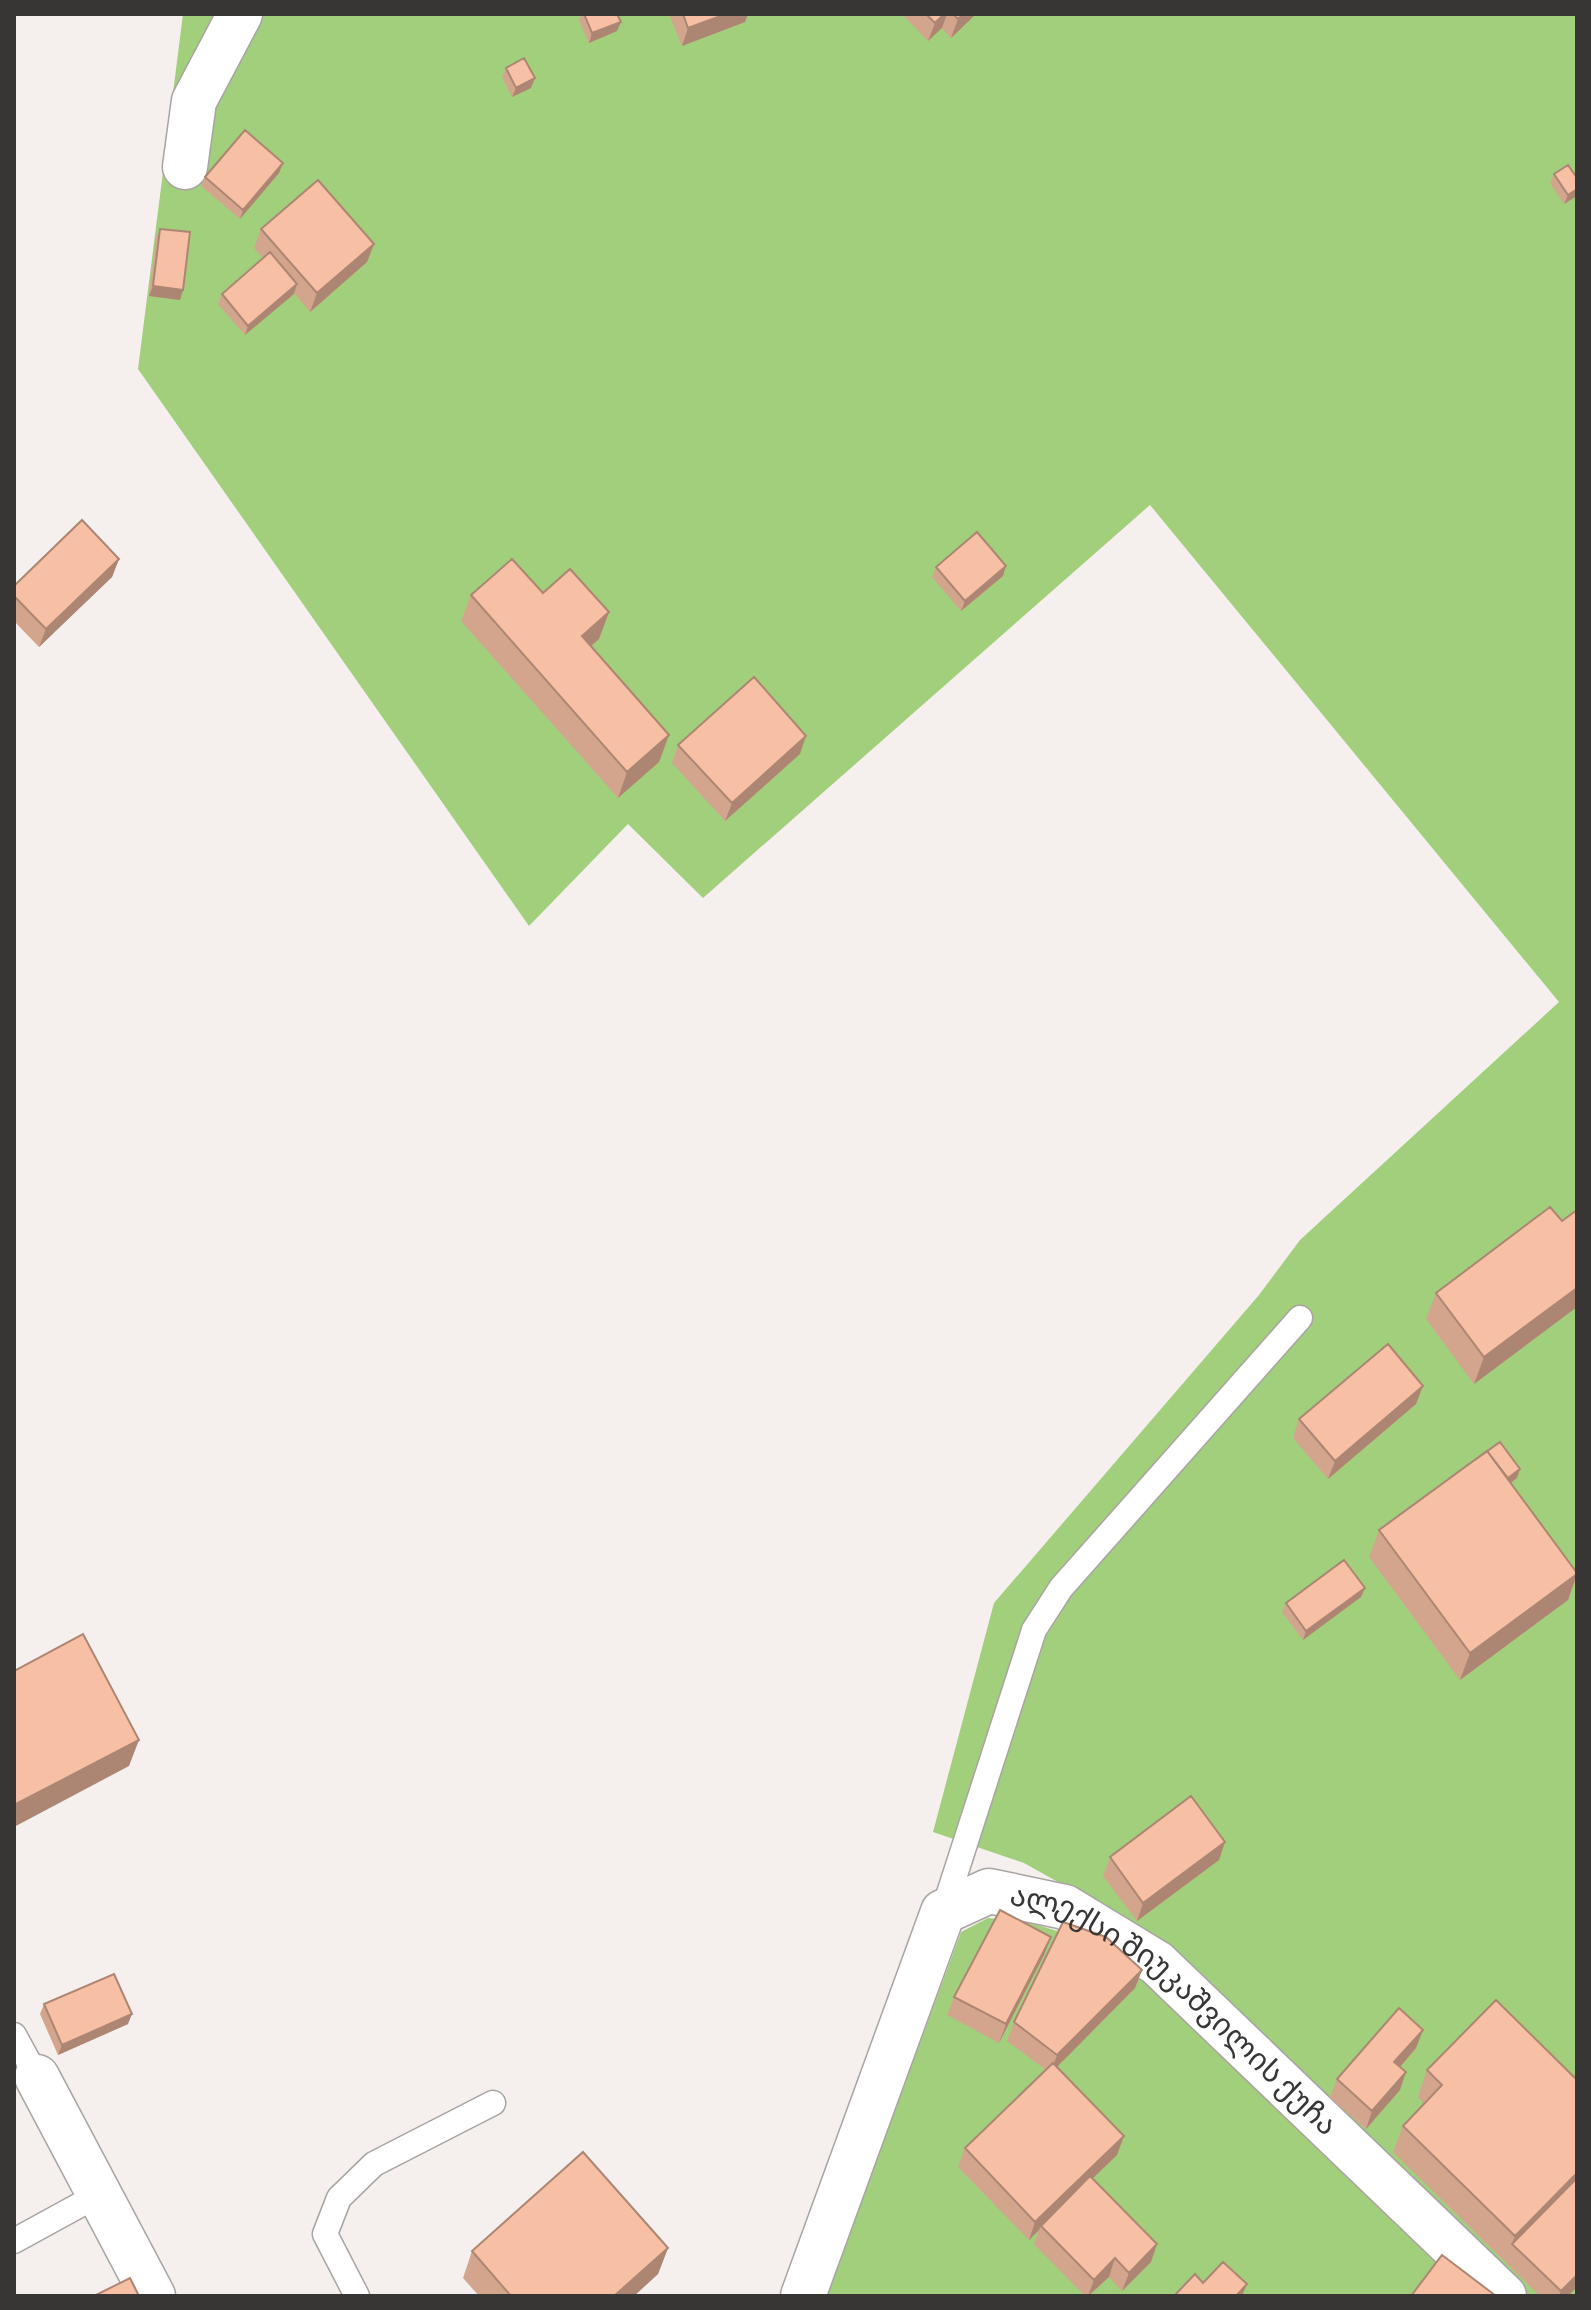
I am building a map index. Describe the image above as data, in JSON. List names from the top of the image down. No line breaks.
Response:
{"streets":{"street":["ალექსი შიუკაშვილის ქუჩა"]}}
